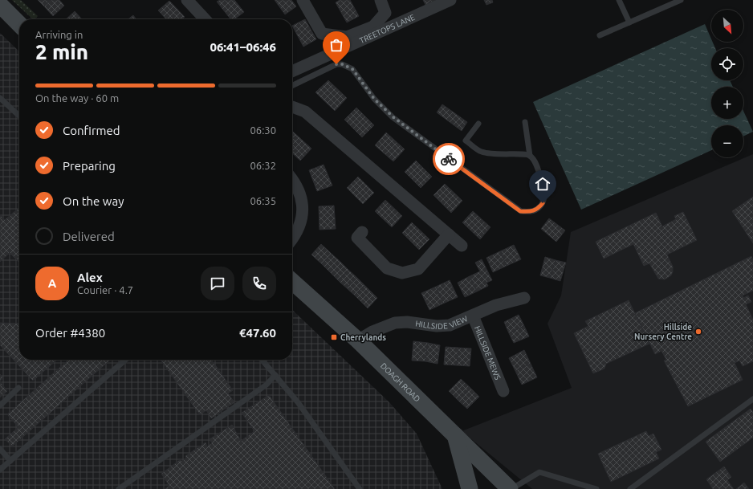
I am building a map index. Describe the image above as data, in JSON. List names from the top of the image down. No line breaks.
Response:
{"streets":{"main road":["DOAGH ROAD"],"street":["TREETOPS LANE","HILLSIDE VIEW","HILLSIDE MEWS"]},"crossings":[["HILLSIDE VIEW","HILLSIDE MEWS"],["HILLSIDE VIEW","DOAGH ROAD"]],"places":{"other":["Hillside Nursery Centre"],"transit":["Cherrylands"]},"north":"bottom right","page":{"map_buttons":["+","−"],"heading":["2 min","Arriving in","06:41–06:46"],"panel":["Alex","Courier · 4.7","Order #4380","€47.60"],"bar":"On the way · 60 m","list":[["Confirmed","06:30"],["Preparing","06:32"],["On the way","06:35"],"Delivered"],"round":"A"}}
